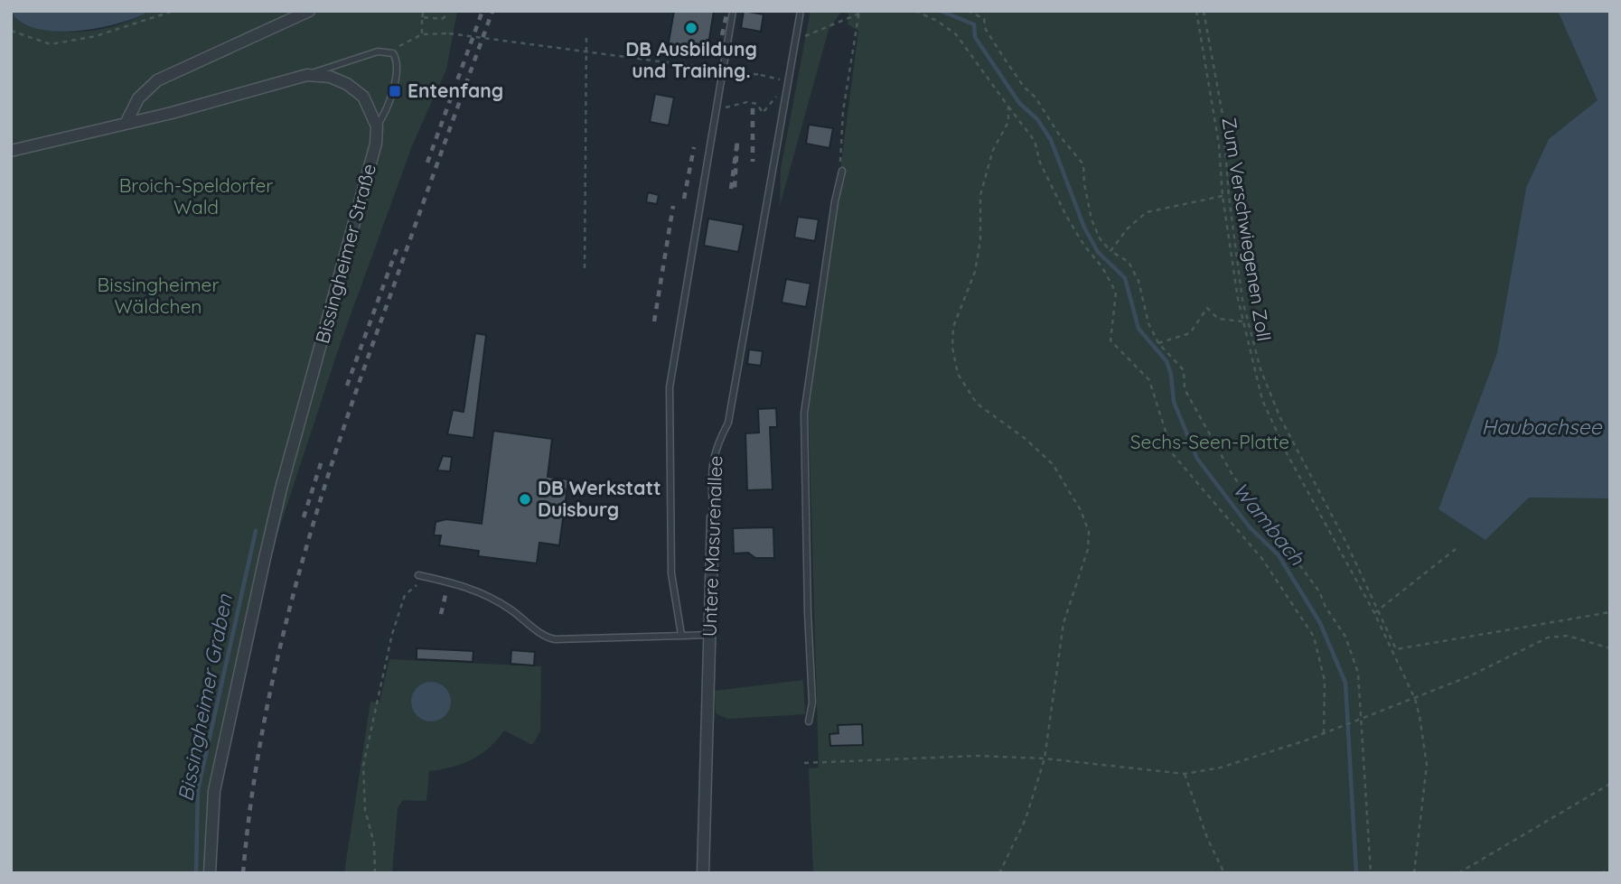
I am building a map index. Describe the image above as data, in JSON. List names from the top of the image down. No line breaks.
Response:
{"streets":{"street":["Bissingheimer Straße","Untere Masurenallee"],"path":["Zum Verschwiegenen Zoll"]},"water":["Haubachsee","Wambach","Bissingheimer Graben"],"parks":["Broich-Speldorfer Wald","Bissingheimer Wäldchen","Sechs-Seen-Platte"],"places":{"other":["DB Ausbildung und Training.","DB Werkstatt Duisburg"],"transit":["Entenfang"]}}
